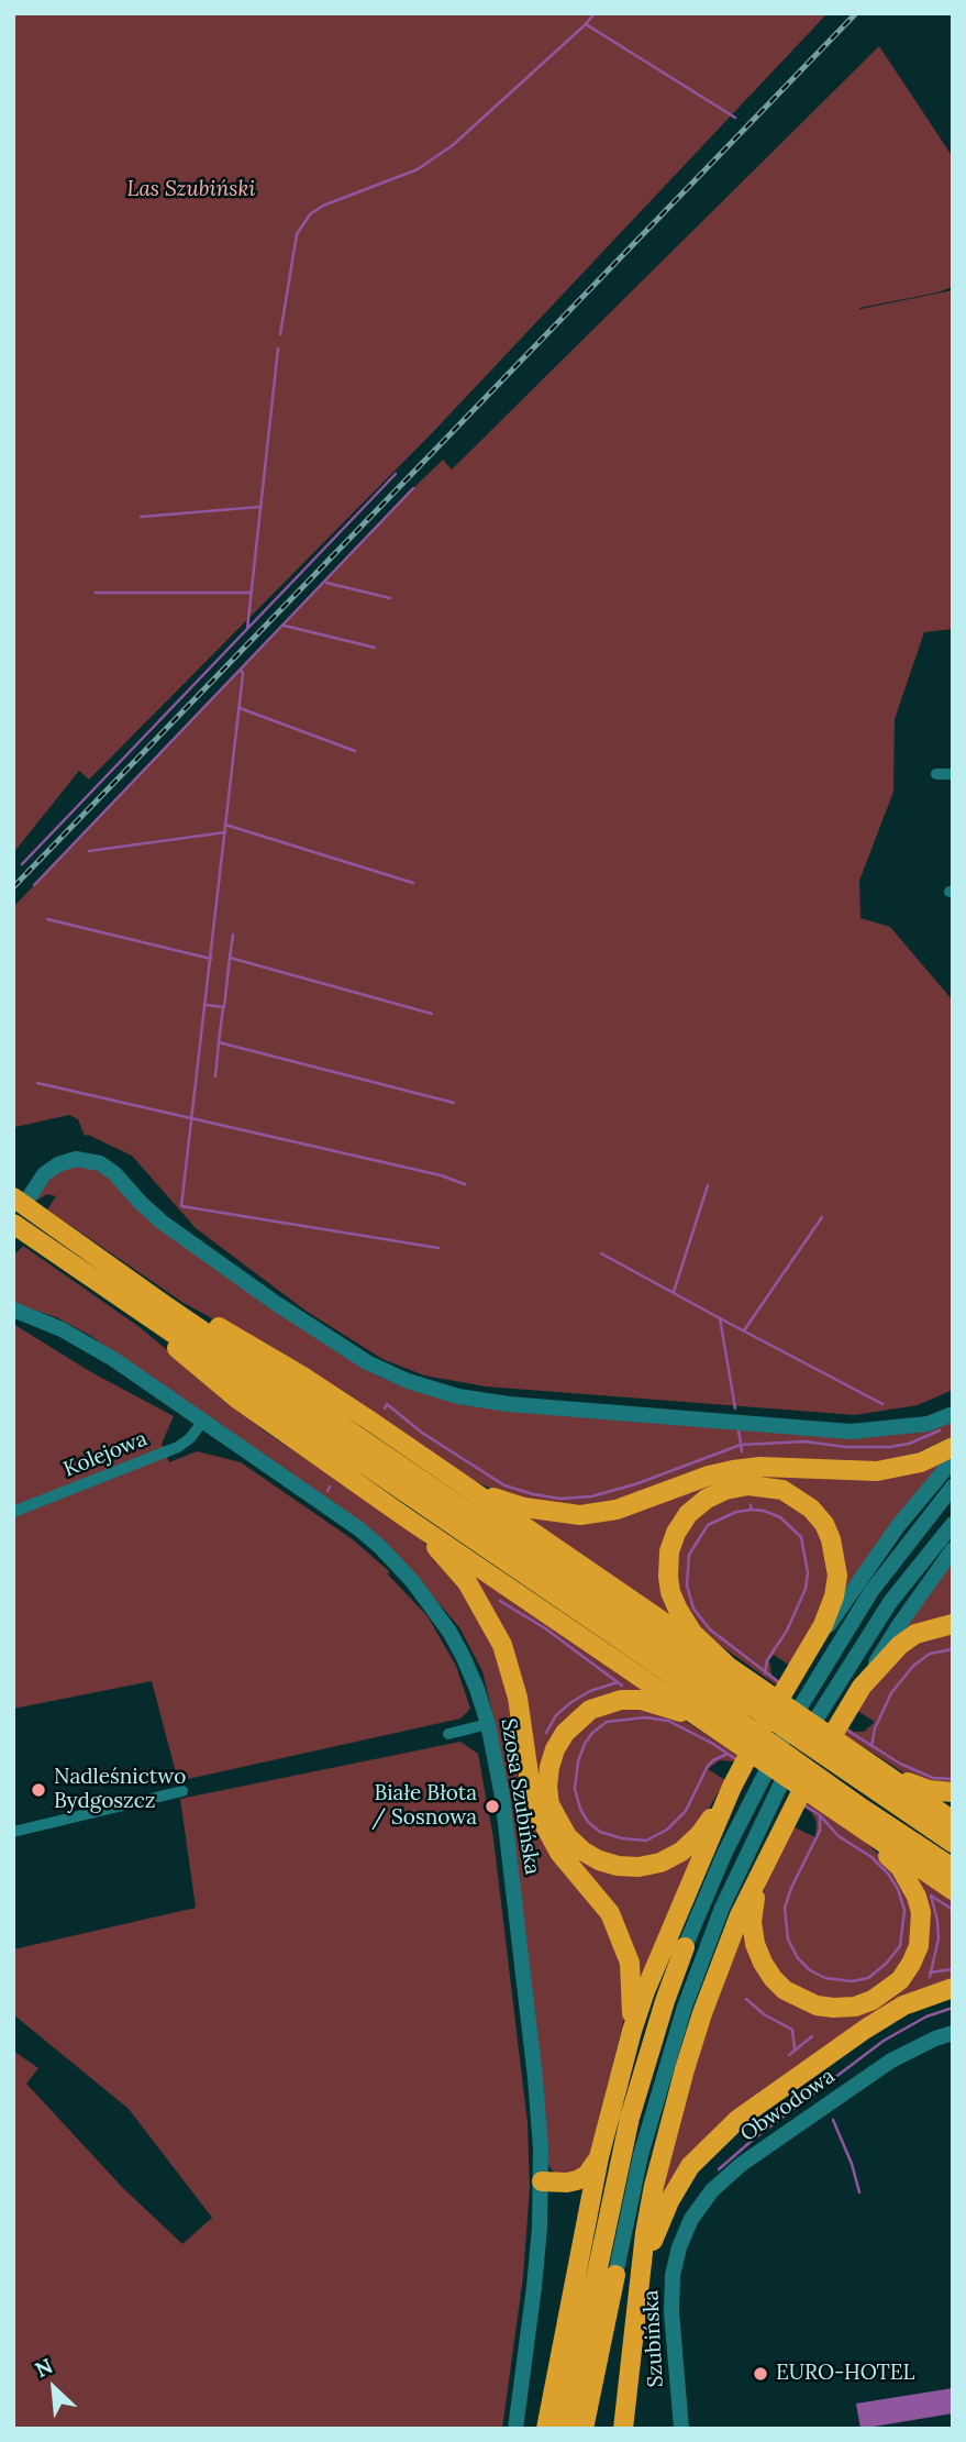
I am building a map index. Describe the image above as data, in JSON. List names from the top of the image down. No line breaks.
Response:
{"streets":{"street":["Kolejowa","Szosa Szubińska","Obwodowa","Szubińska"]},"crossings":[["Kolejowa","Szosa Szubińska"],["Obwodowa","Szubińska"]],"parks":["Las Szubiński"],"places":["Nadleśnictwo Bydgoszcz","Białe Błota / Sosnowa","EURO-HOTEL"],"north":"top left"}
